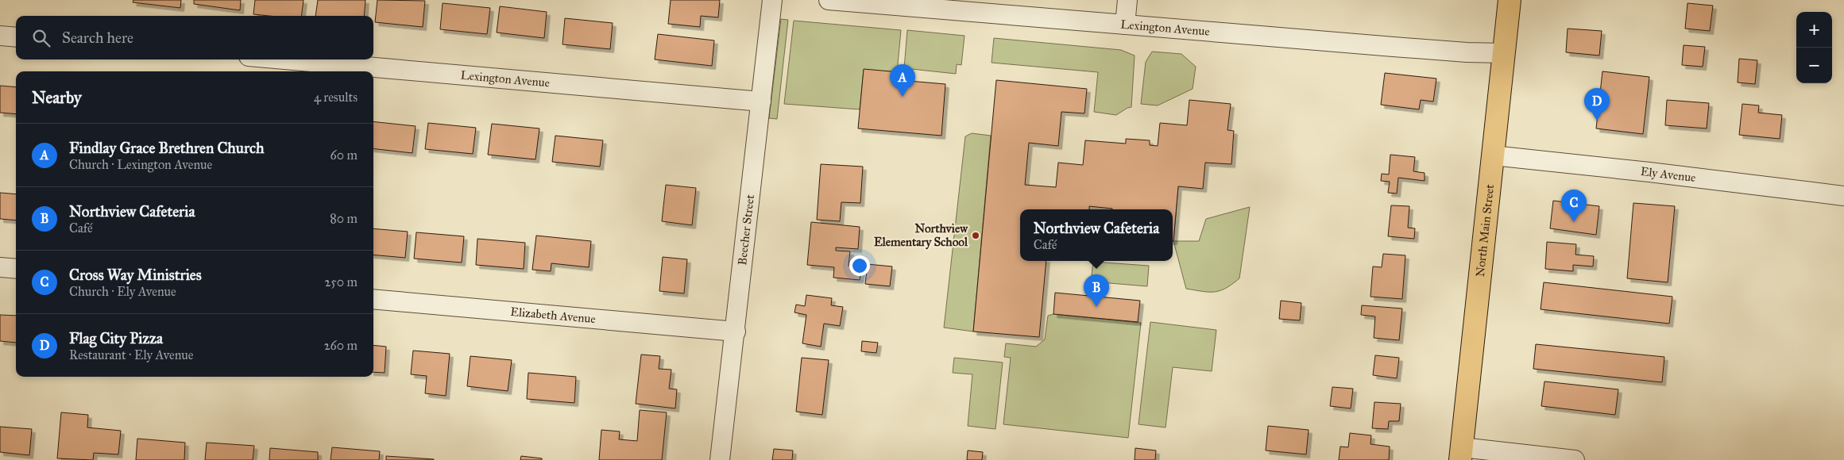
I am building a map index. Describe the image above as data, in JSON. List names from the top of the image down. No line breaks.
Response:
{"streets":{"main road":["North Main Street"],"street":["Lexington Avenue","Ely Avenue","Beecher Street","Elizabeth Avenue"]},"crossings":[["Lexington Avenue","Beecher Street"],["Lexington Avenue","North Main Street"],["Ely Avenue","North Main Street"],["Beecher Street","Elizabeth Avenue"]],"places":["Northview Elementary School"],"page":{"map_buttons":["+","−"],"search":"Search here","pins":["A","D","C","B"],"heading":["Nearby","4 results"],"list":[{"mark":"A","name":"Findlay Grace Brethren Church","note":"Church · Lexington Avenue","value":"60 m"},{"mark":"B","name":"Northview Cafeteria","note":"Café","value":"80 m"},{"mark":"C","name":"Cross Way Ministries","note":"Church · Ely Avenue","value":"250 m"},{"mark":"D","name":"Flag City Pizza","note":"Restaurant · Ely Avenue","value":"260 m"}],"popup":["Northview Cafeteria","Café"]}}
